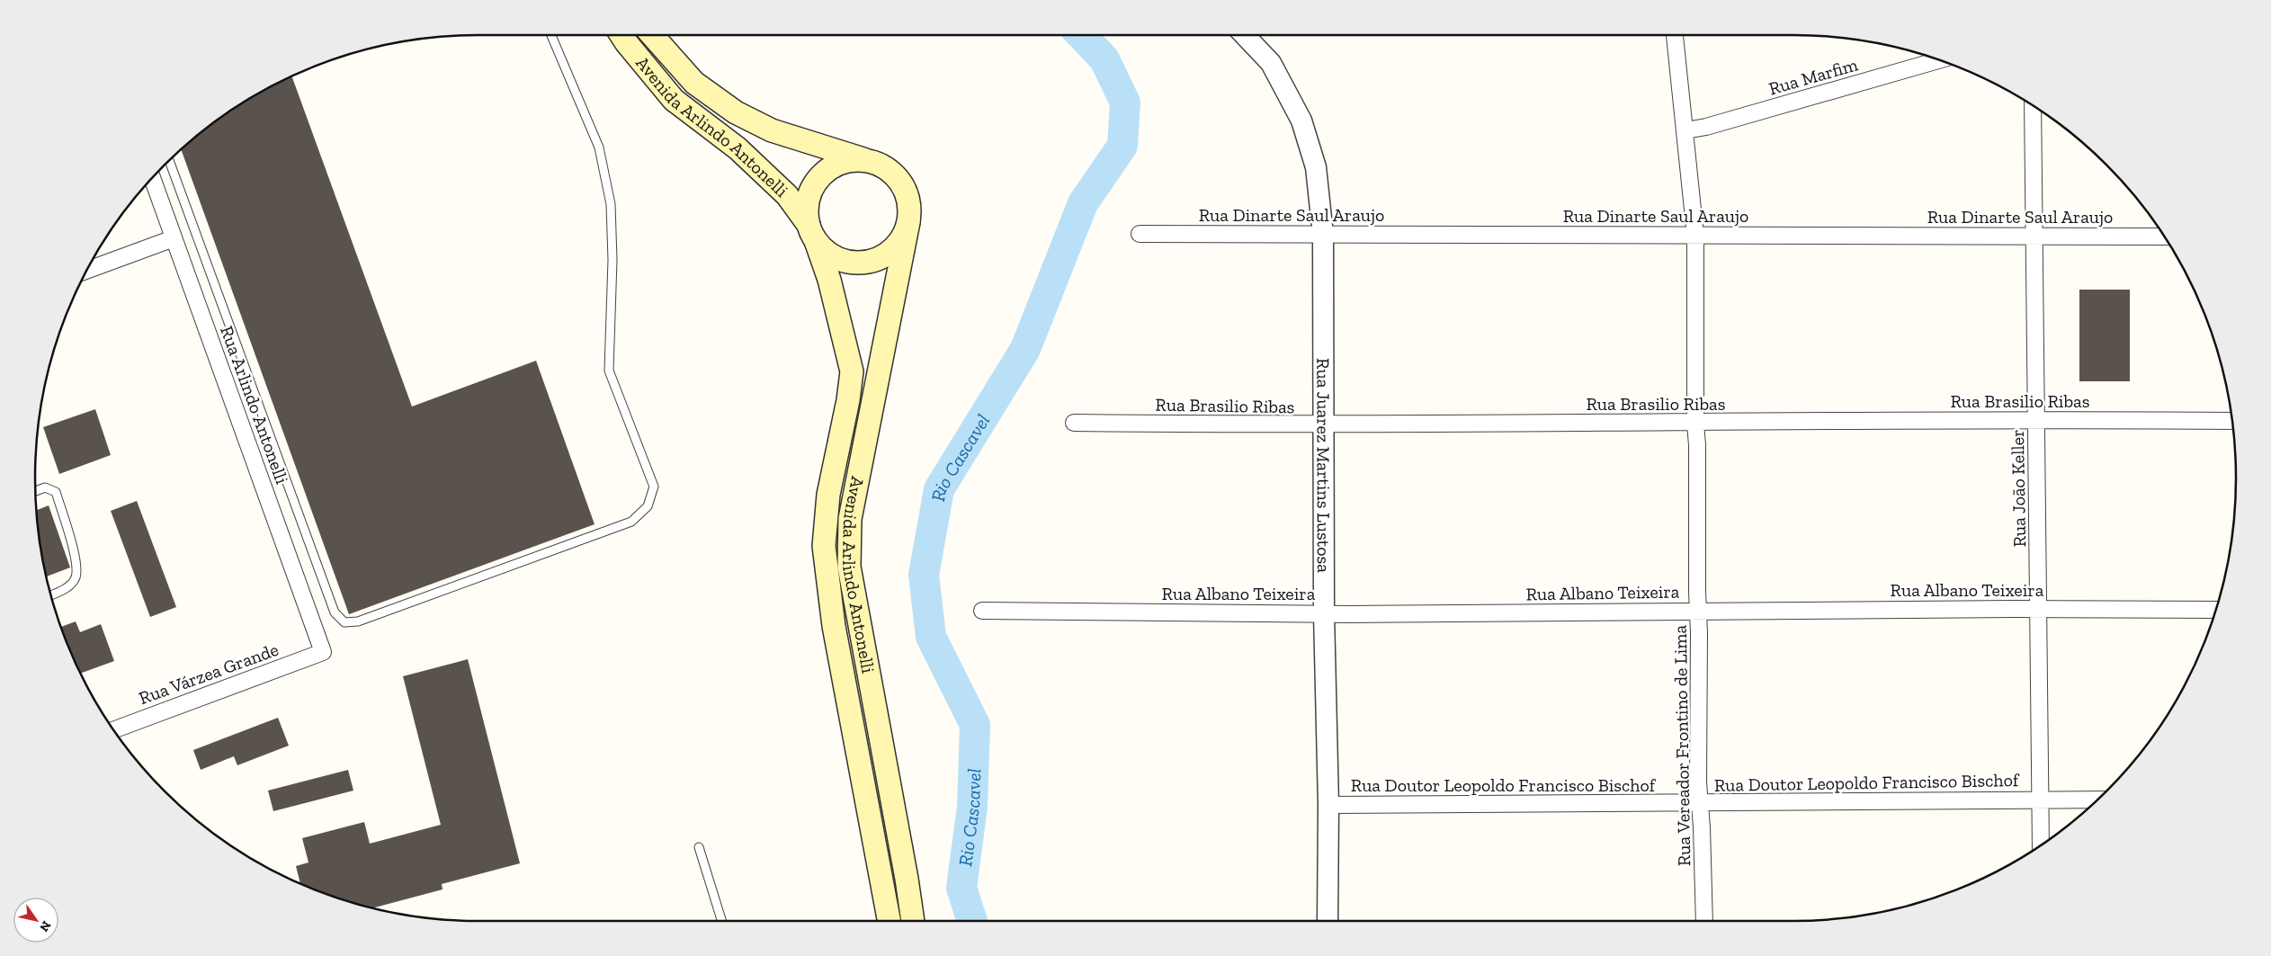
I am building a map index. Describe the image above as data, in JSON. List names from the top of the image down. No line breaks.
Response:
{"streets":{"main road":["Avenida Arlindo Antonelli"],"street":["Rua Marfim","Rua Dinarte Saul Araujo","Rua Brasilio Ribas","Rua Arlindo Antonelli","Rua Juarez Martins Lustosa","Rua João Keller","Rua Albano Teixeira","Rua Várzea Grande","Rua Vereador Frontino de Lima","Rua Doutor Leopoldo Francisco Bischof"]},"crossings":[["Rua Marfim","Rua Vereador Frontino de Lima"],["Rua Dinarte Saul Araujo","Rua Juarez Martins Lustosa"],["Rua Dinarte Saul Araujo","Rua João Keller"],["Rua Dinarte Saul Araujo","Rua Vereador Frontino de Lima"],["Rua Brasilio Ribas","Rua Juarez Martins Lustosa"],["Rua Brasilio Ribas","Rua João Keller"],["Rua Brasilio Ribas","Rua Vereador Frontino de Lima"],["Rua Arlindo Antonelli","Rua Várzea Grande"],["Rua Juarez Martins Lustosa","Rua Albano Teixeira"],["Rua Juarez Martins Lustosa","Rua Doutor Leopoldo Francisco Bischof"],["Rua João Keller","Rua Albano Teixeira"],["Rua João Keller","Rua Doutor Leopoldo Francisco Bischof"],["Rua Albano Teixeira","Rua Vereador Frontino de Lima"],["Rua Vereador Frontino de Lima","Rua Doutor Leopoldo Francisco Bischof"]],"water":["Rio Cascavel"],"north":"bottom right"}
